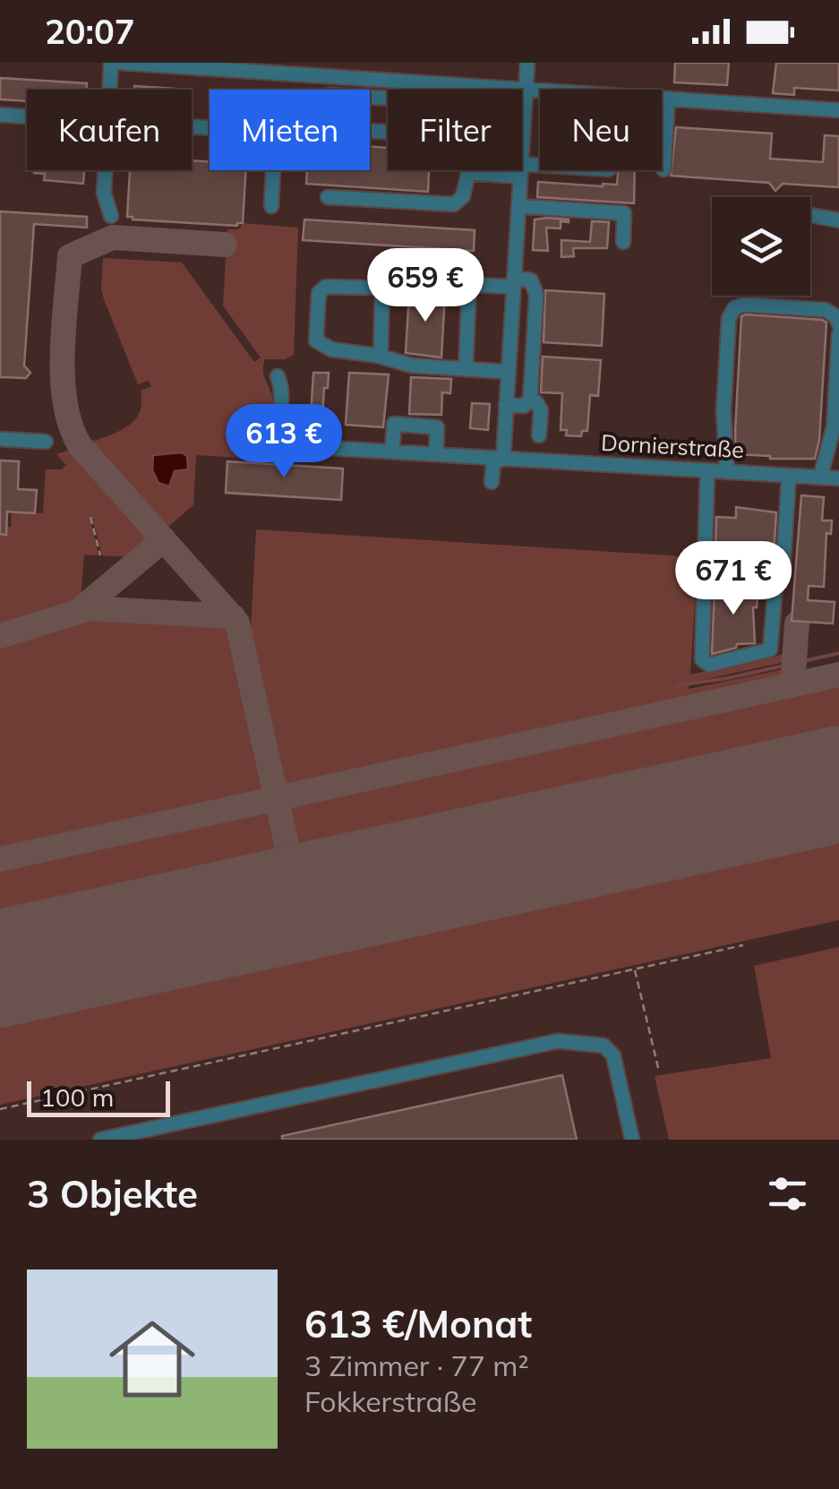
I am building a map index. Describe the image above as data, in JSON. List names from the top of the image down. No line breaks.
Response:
{"streets":{"street":["Dornierstraße"]},"scale_bar":"100 m","page":{"status":"20:07","chip":["Kaufen","Mieten","Filter","Neu"],"price":["659 €","613 €","671 €"],"scale":"100 m","heading":"3 Objekte","list":[{"name":"613 €/Monat","note":"3 Zimmer · 77 m² · Fokkerstraße"}]}}
